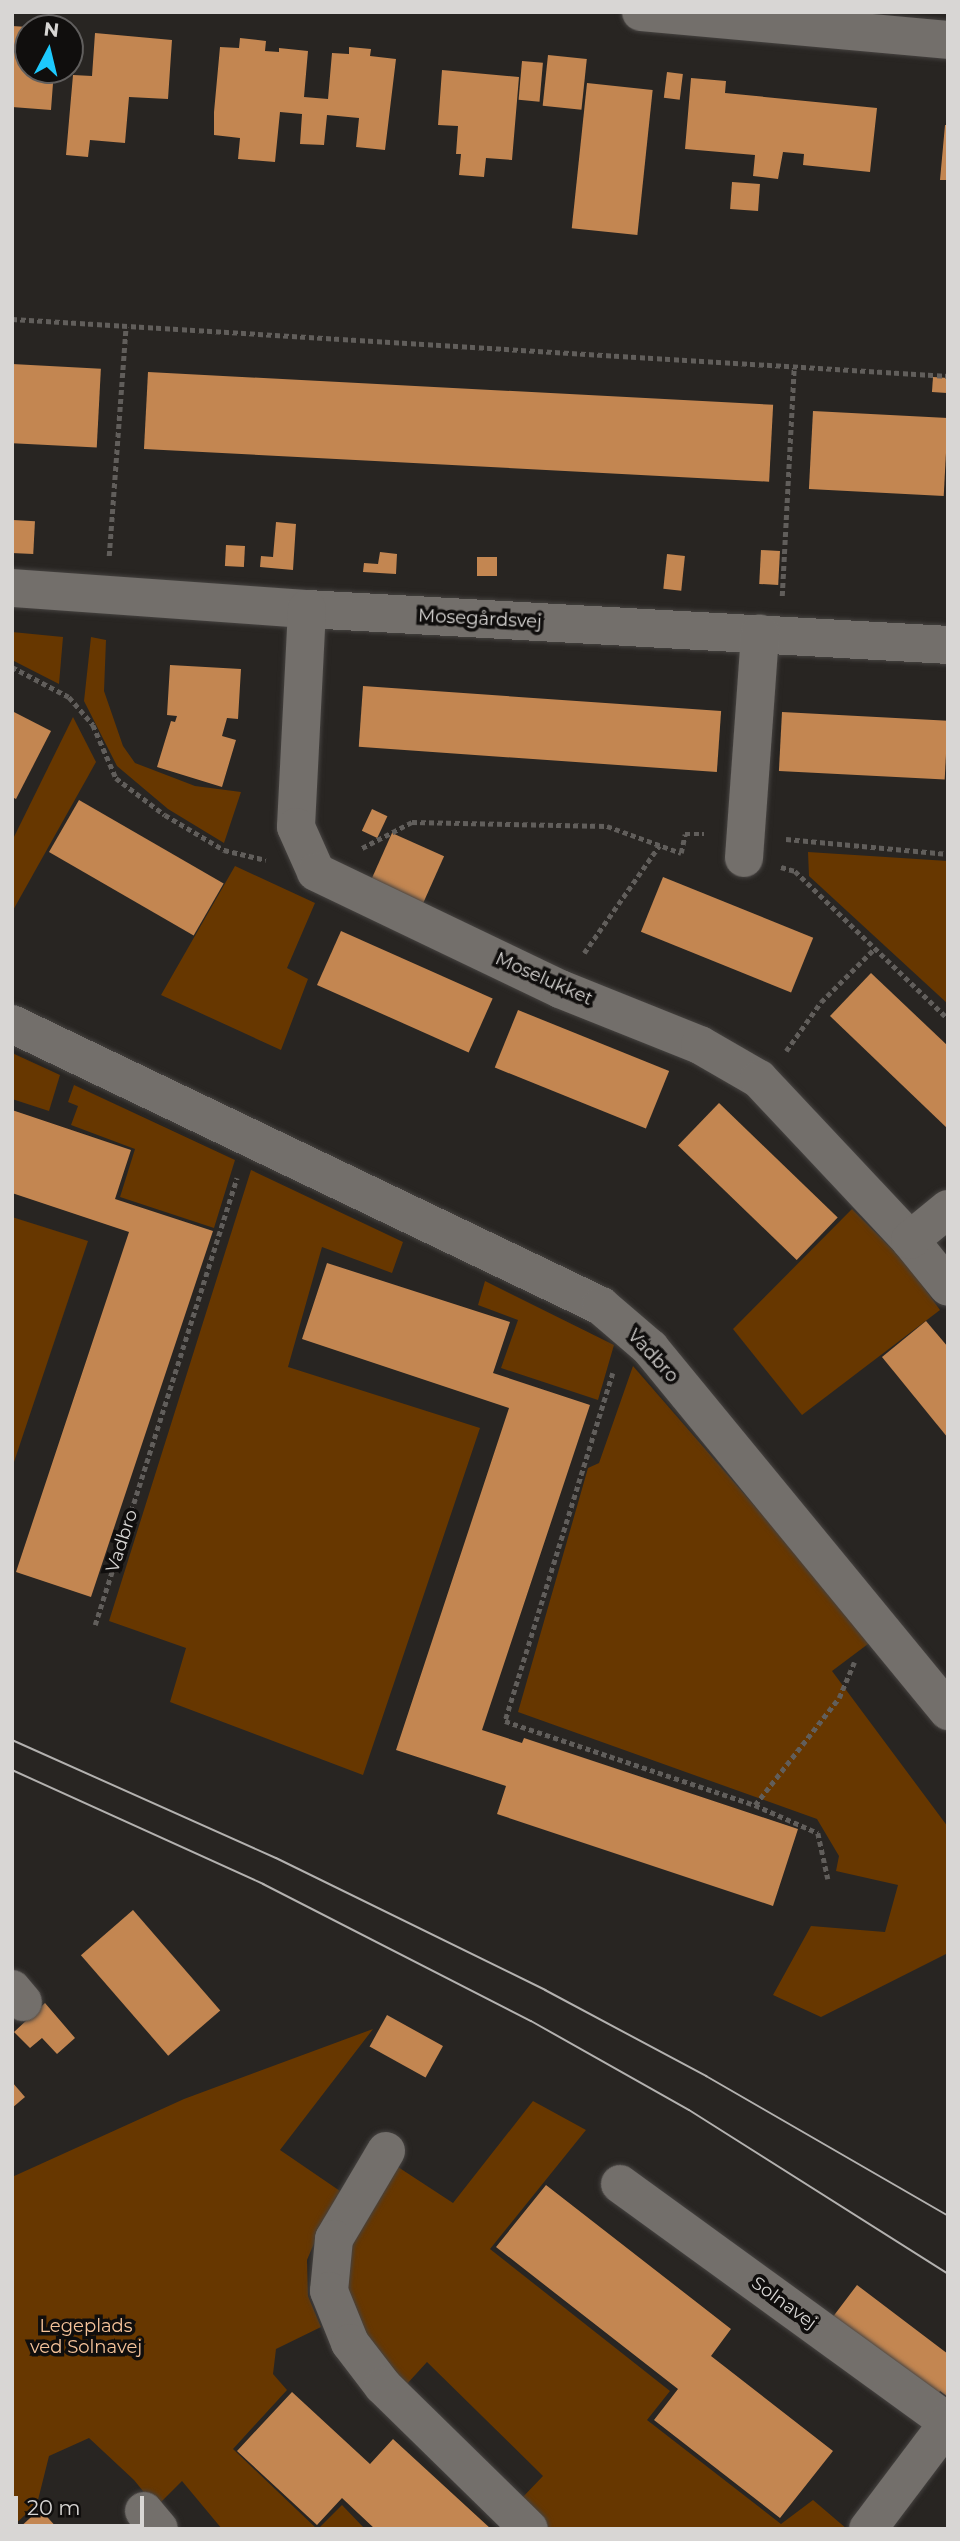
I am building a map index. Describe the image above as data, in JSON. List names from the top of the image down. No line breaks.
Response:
{"streets":{"street":["Mosegårdsvej","Moselukket","Vadbro","Solnavej"]},"parks":["Legeplads ved Solnavej"],"scale_bar":"20 m","north":"top"}
